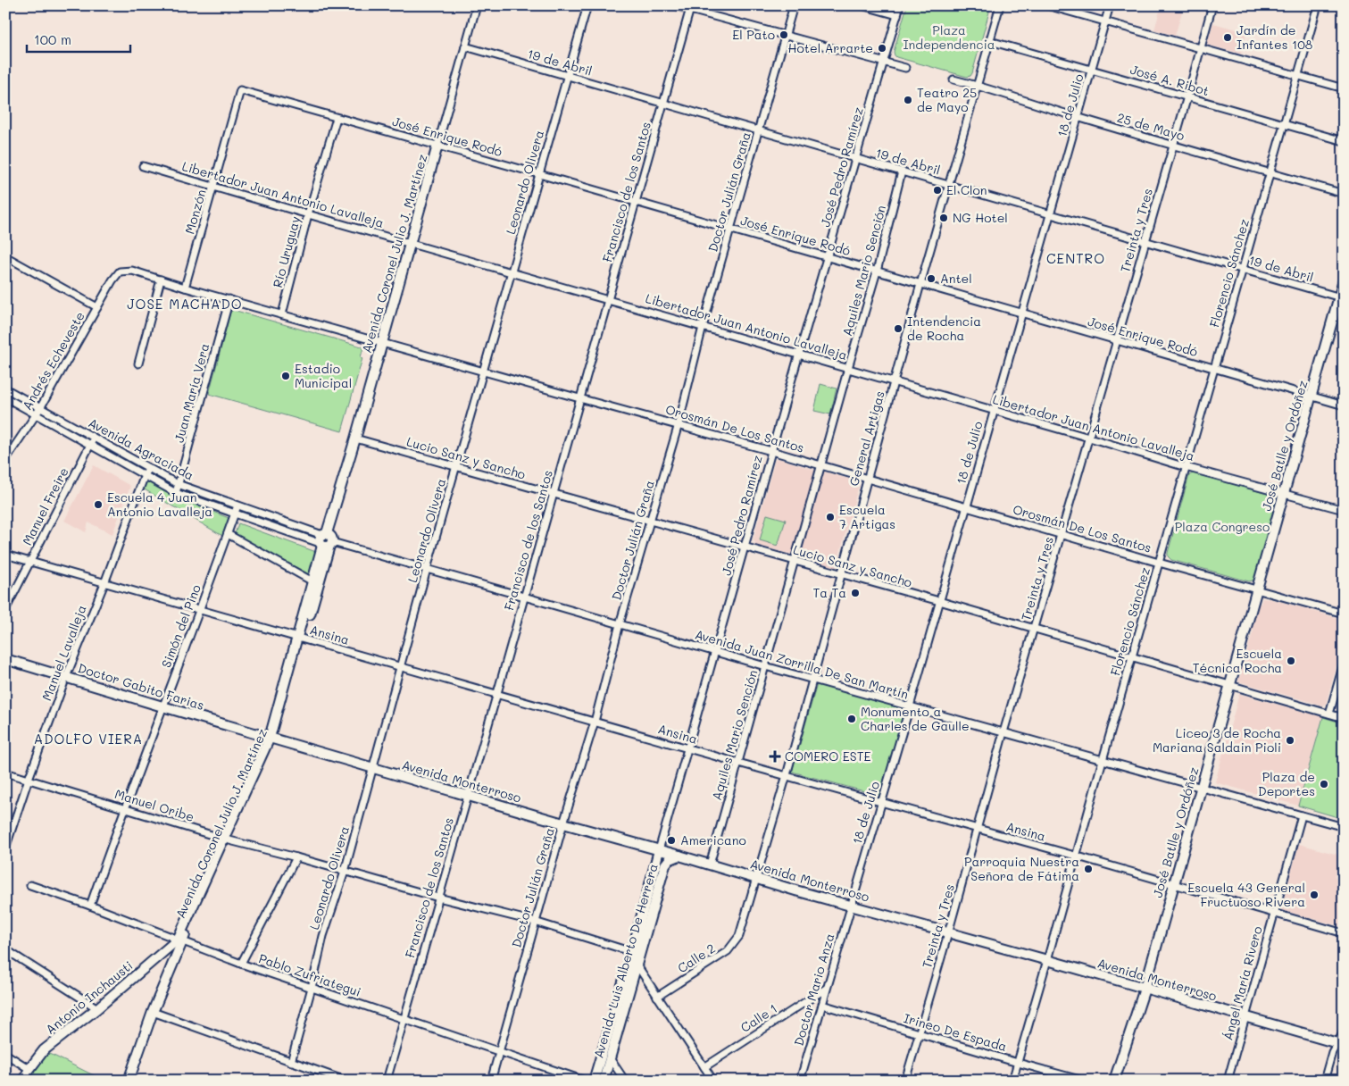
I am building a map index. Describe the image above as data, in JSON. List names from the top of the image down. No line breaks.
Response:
{"streets":{"street":["19 de Abril","José A. Ribot","18 de Julio","25 de Mayo","José Enrique Rodó","José Pedro Ramírez","Leonardo Olivera","Francisco de los Santos","Doctor Julián Graña","Libertador Juan Antonio Lavalleja","Monzón","Treinta y Tres","Río Uruguay","Avenida Coronel Julio J. Martínez","Aquiles Mario Sención","Florencio Sánchez","Andrés Echeveste","Juan María Vera","Orosmán De Los Santos","General Artigas","José Batlle y Ordóñez","Avenida Agraciada","Lucio Sanz y Sancho","Manuel Freire","Simón del Pino","Ansina","Manuel Lavalleja","Avenida Juan Zorrilla De San Martín","Doctor Gabito Farias","Avenida Monterroso","Manuel Oribe","Calle 2","Avenida Luis Alberto De Herrera","Pablo Zufriategui","Ángel María Rivero","Doctor Mario Anza","Antonio Inchausti","Calle 1","Irineo De Espada"]},"crossings":[["19 de Abril","18 de Julio"],["19 de Abril","José Pedro Ramírez"],["19 de Abril","Leonardo Olivera"],["19 de Abril","Francisco de los Santos"],["19 de Abril","Doctor Julián Graña"],["19 de Abril","Treinta y Tres"],["19 de Abril","Avenida Coronel Julio J. Martínez"],["19 de Abril","Aquiles Mario Sención"],["19 de Abril","Florencio Sánchez"],["19 de Abril","General Artigas"],["19 de Abril","José Batlle y Ordóñez"],["José A. Ribot","18 de Julio"],["José A. Ribot","Treinta y Tres"],["José A. Ribot","Florencio Sánchez"],["José A. Ribot","General Artigas"],["18 de Julio","25 de Mayo"],["18 de Julio","José Enrique Rodó"],["18 de Julio","Libertador Juan Antonio Lavalleja"],["18 de Julio","Orosmán De Los Santos"],["18 de Julio","Lucio Sanz y Sancho"],["18 de Julio","Ansina"],["18 de Julio","Avenida Juan Zorrilla De San Martín"],["18 de Julio","Avenida Monterroso"],["18 de Julio","Doctor Mario Anza"],["25 de Mayo","Treinta y Tres"],["25 de Mayo","Florencio Sánchez"],["25 de Mayo","General Artigas"],["José Enrique Rodó","José Pedro Ramírez"],["José Enrique Rodó","Leonardo Olivera"],["José Enrique Rodó","Francisco de los Santos"],["José Enrique Rodó","Doctor Julián Graña"],["José Enrique Rodó","Monzón"],["José Enrique Rodó","Treinta y Tres"],["José Enrique Rodó","Río Uruguay"],["José Enrique Rodó","Avenida Coronel Julio J. Martínez"],["José Enrique Rodó","Aquiles Mario Sención"],["José Enrique Rodó","Florencio Sánchez"],["José Enrique Rodó","General Artigas"],["José Enrique Rodó","José Batlle y Ordóñez"],["José Pedro Ramírez","Libertador Juan Antonio Lavalleja"],["José Pedro Ramírez","Orosmán De Los Santos"],["José Pedro Ramírez","Lucio Sanz y Sancho"],["José Pedro Ramírez","Ansina"],["José Pedro Ramírez","Avenida Juan Zorrilla De San Martín"],["José Pedro Ramírez","Avenida Monterroso"],["José Pedro Ramírez","Avenida Luis Alberto De Herrera"],["Leonardo Olivera","Libertador Juan Antonio Lavalleja"],["Leonardo Olivera","Orosmán De Los Santos"],["Leonardo Olivera","Lucio Sanz y Sancho"],["Leonardo Olivera","Ansina"],["Leonardo Olivera","Avenida Juan Zorrilla De San Martín"],["Leonardo Olivera","Avenida Monterroso"],["Leonardo Olivera","Manuel Oribe"],["Leonardo Olivera","Pablo Zufriategui"],["Francisco de los Santos","Libertador Juan Antonio Lavalleja"],["Francisco de los Santos","Orosmán De Los Santos"],["Francisco de los Santos","Lucio Sanz y Sancho"],["Francisco de los Santos","Ansina"],["Francisco de los Santos","Avenida Juan Zorrilla De San Martín"],["Francisco de los Santos","Avenida Monterroso"],["Francisco de los Santos","Manuel Oribe"],["Francisco de los Santos","Pablo Zufriategui"],["Doctor Julián Graña","Libertador Juan Antonio Lavalleja"],["Doctor Julián Graña","Orosmán De Los Santos"],["Doctor Julián Graña","Lucio Sanz y Sancho"],["Doctor Julián Graña","Ansina"],["Doctor Julián Graña","Avenida Juan Zorrilla De San Martín"],["Doctor Julián Graña","Avenida Monterroso"],["Doctor Julián Graña","Manuel Oribe"],["Doctor Julián Graña","Pablo Zufriategui"],["Libertador Juan Antonio Lavalleja","Monzón"],["Libertador Juan Antonio Lavalleja","Treinta y Tres"],["Libertador Juan Antonio Lavalleja","Río Uruguay"],["Libertador Juan Antonio Lavalleja","Avenida Coronel Julio J. Martínez"],["Libertador Juan Antonio Lavalleja","Aquiles Mario Sención"],["Libertador Juan Antonio Lavalleja","Florencio Sánchez"],["Libertador Juan Antonio Lavalleja","General Artigas"],["Libertador Juan Antonio Lavalleja","José Batlle y Ordóñez"],["Monzón","Orosmán De Los Santos"],["Treinta y Tres","Orosmán De Los Santos"],["Treinta y Tres","Lucio Sanz y Sancho"],["Treinta y Tres","Ansina"],["Treinta y Tres","Avenida Juan Zorrilla De San Martín"],["Treinta y Tres","Avenida Monterroso"],["Treinta y Tres","Irineo De Espada"],["Río Uruguay","Orosmán De Los Santos"],["Avenida Coronel Julio J. Martínez","Orosmán De Los Santos"],["Avenida Coronel Julio J. Martínez","Avenida Agraciada"],["Avenida Coronel Julio J. Martínez","Lucio Sanz y Sancho"],["Avenida Coronel Julio J. Martínez","Ansina"],["Avenida Coronel Julio J. Martínez","Avenida Juan Zorrilla De San Martín"],["Avenida Coronel Julio J. Martínez","Doctor Gabito Farias"],["Avenida Coronel Julio J. Martínez","Avenida Monterroso"],["Avenida Coronel Julio J. Martínez","Manuel Oribe"],["Avenida Coronel Julio J. Martínez","Pablo Zufriategui"],["Avenida Coronel Julio J. Martínez","Antonio Inchausti"],["Aquiles Mario Sención","Orosmán De Los Santos"],["Aquiles Mario Sención","Lucio Sanz y Sancho"],["Aquiles Mario Sención","Ansina"],["Aquiles Mario Sención","Avenida Juan Zorrilla De San Martín"],["Aquiles Mario Sención","Avenida Monterroso"],["Florencio Sánchez","Orosmán De Los Santos"],["Florencio Sánchez","Lucio Sanz y Sancho"],["Florencio Sánchez","Ansina"],["Florencio Sánchez","Avenida Juan Zorrilla De San Martín"],["Florencio Sánchez","Avenida Monterroso"],["Florencio Sánchez","Irineo De Espada"],["Andrés Echeveste","Orosmán De Los Santos"],["Andrés Echeveste","Avenida Agraciada"],["Juan María Vera","Orosmán De Los Santos"],["Juan María Vera","Avenida Agraciada"],["Orosmán De Los Santos","General Artigas"],["Orosmán De Los Santos","José Batlle y Ordóñez"],["General Artigas","Lucio Sanz y Sancho"],["General Artigas","Ansina"],["General Artigas","Avenida Juan Zorrilla De San Martín"],["General Artigas","Avenida Monterroso"],["General Artigas","Calle 2"],["José Batlle y Ordóñez","Lucio Sanz y Sancho"],["José Batlle y Ordóñez","Ansina"],["José Batlle y Ordóñez","Avenida Juan Zorrilla De San Martín"],["José Batlle y Ordóñez","Avenida Monterroso"],["Avenida Agraciada","Manuel Freire"],["Avenida Agraciada","Simón del Pino"],["Avenida Agraciada","Manuel Lavalleja"],["Avenida Agraciada","Avenida Juan Zorrilla De San Martín"],["Manuel Freire","Ansina"],["Simón del Pino","Ansina"],["Simón del Pino","Doctor Gabito Farias"],["Simón del Pino","Manuel Oribe"],["Simón del Pino","Pablo Zufriategui"],["Ansina","Manuel Lavalleja"],["Ansina","Ángel María Rivero"],["Manuel Lavalleja","Doctor Gabito Farias"],["Manuel Lavalleja","Manuel Oribe"],["Avenida Juan Zorrilla De San Martín","Ángel María Rivero"],["Doctor Gabito Farias","Avenida Monterroso"],["Avenida Monterroso","Calle 2"],["Avenida Monterroso","Avenida Luis Alberto De Herrera"],["Avenida Monterroso","Ángel María Rivero"],["Avenida Monterroso","Doctor Mario Anza"],["Manuel Oribe","Avenida Luis Alberto De Herrera"],["Pablo Zufriategui","Antonio Inchausti"],["Doctor Mario Anza","Calle 1"],["Doctor Mario Anza","Irineo De Espada"]],"districts":["CENTRO","JOSE MACHADO","ADOLFO VIERA"],"parks":["Plaza Independencia","Plaza Congreso"],"places":{"other":["El Pato","Jardín de Infantes 108","Hotel Arrarte","Teatro 25 de Mayo","El Clon","NG Hotel","Antel","Intendencia de Rocha","Estadio Municipal","Escuela 4 Juan Antonio Lavalleja","Escuela 7 Artigas","Ta Ta","Escuela Técnica Rocha","Monumento a Charles de Gaulle","Liceo 3 de Rocha Mariana Saldain Pioli","Plaza de Deportes","Americano","Parroquia Nuestra Señora de Fátima","Escuela 43 General Fructuoso Rivera"],"health":["COMERO ESTE"]},"scale_bar":"100 m"}
